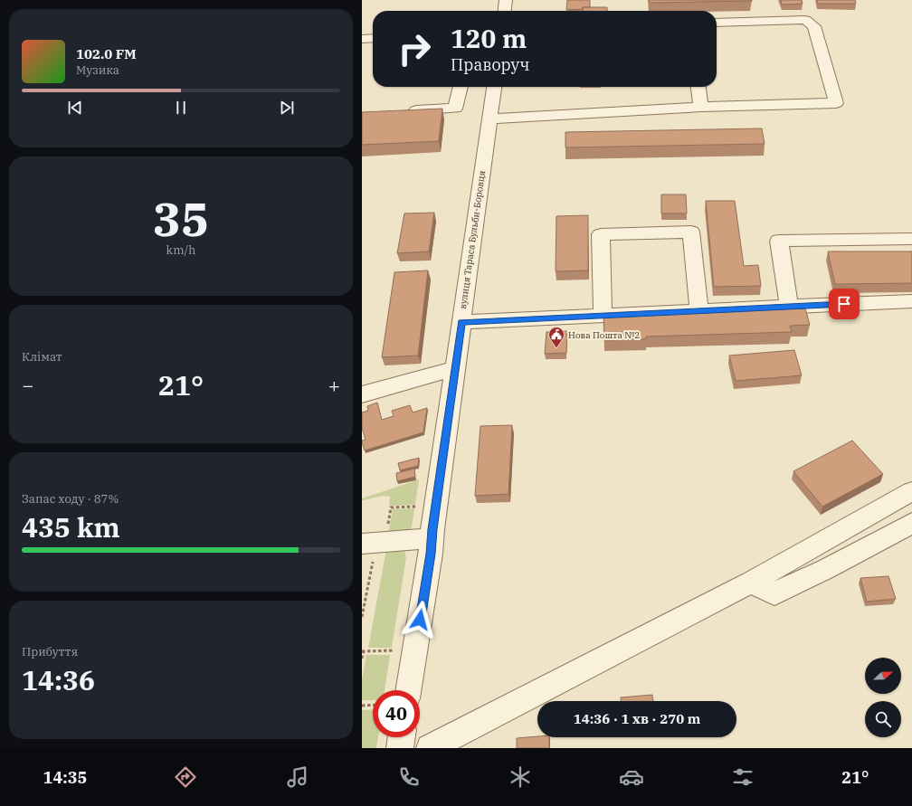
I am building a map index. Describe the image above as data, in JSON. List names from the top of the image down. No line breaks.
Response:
{"streets":{"street":["вулиця Тараса Бульби-Боровця"]},"places":{"public building":["Нова Пошта №2"]},"north":"right","page":{"turn":["120 m","Праворуч"],"song":["102.0 FM","Музика"],"tile":[["35","km/h"],"Клімат",["Запас ходу · 87%","435 km"],["Прибуття","14:36"]],"heat":["−","21°","+"],"limit":"40","trip":"14:36 · 1 хв · 270 m","tabs":["14:35","21°"]}}
